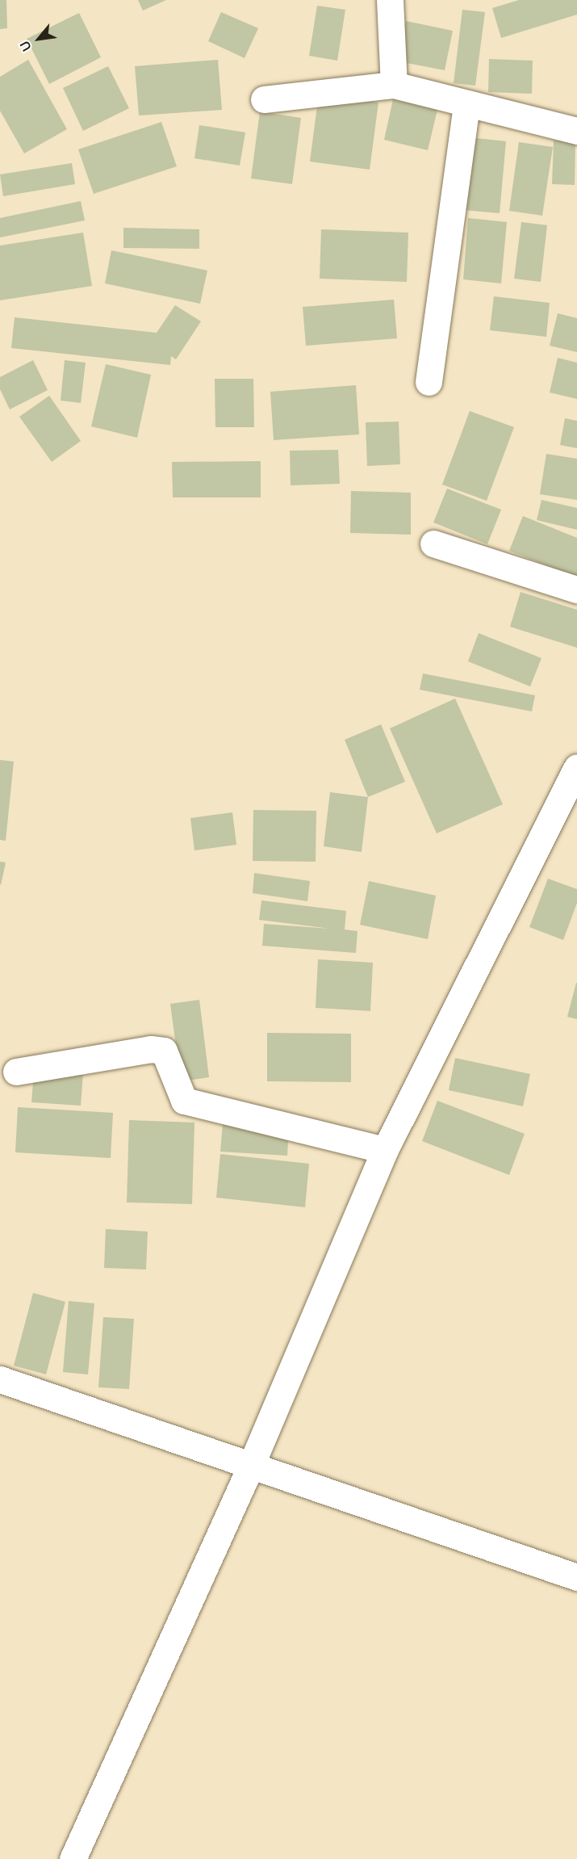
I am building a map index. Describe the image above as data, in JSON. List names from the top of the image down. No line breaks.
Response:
{"north":"bottom left"}
